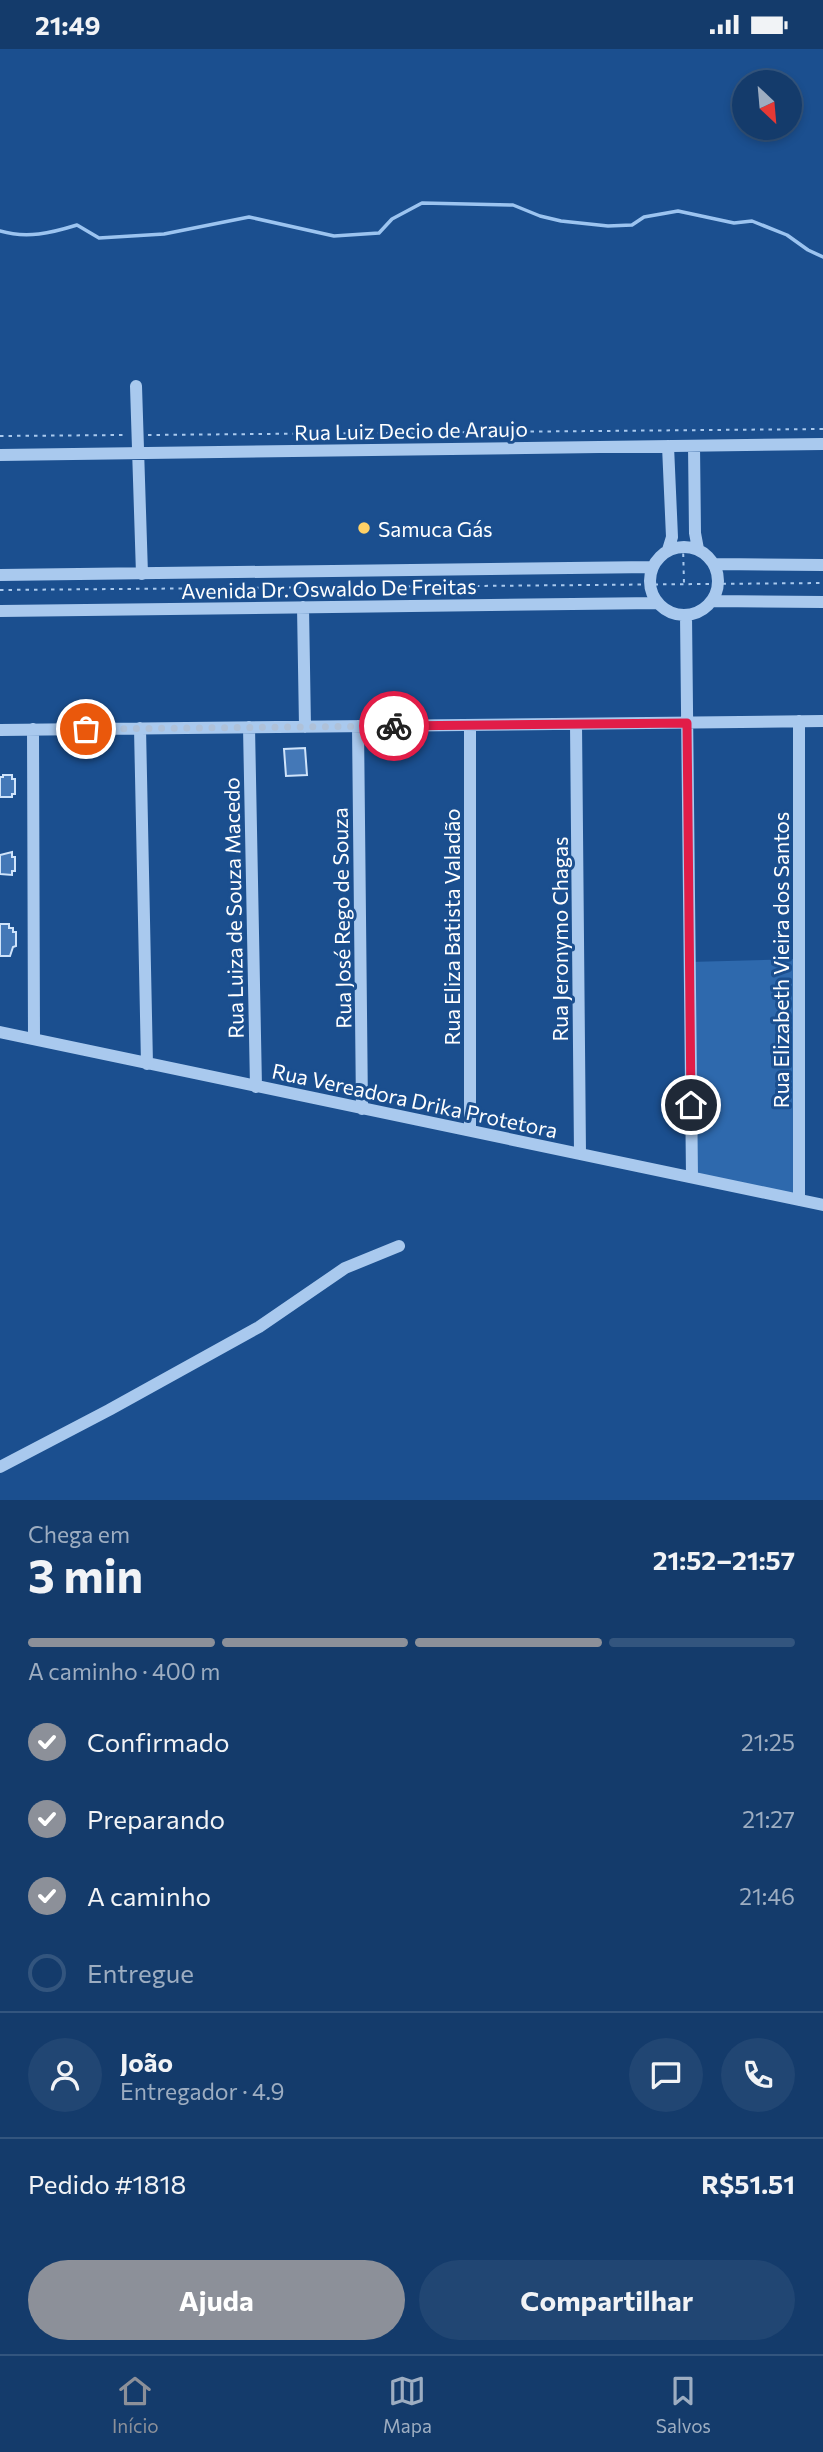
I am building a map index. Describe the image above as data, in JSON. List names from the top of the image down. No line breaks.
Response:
{"streets":{"street":["Rua Luiz Decio de Araujo","Avenida Dr. Oswaldo De Freitas","Rua Luiza de Souza Macedo","Rua José Rego de Souza","Rua Eliza Batista Valadão","Rua Jeronymo Chagas","Rua Elizabeth Vieira dos Santos","Rua Vereadora Drika Protetora"]},"crossings":[["Rua Luiza de Souza Macedo","Rua Vereadora Drika Protetora"],["Rua José Rego de Souza","Rua Vereadora Drika Protetora"],["Rua Eliza Batista Valadão","Rua Vereadora Drika Protetora"],["Rua Jeronymo Chagas","Rua Vereadora Drika Protetora"],["Rua Elizabeth Vieira dos Santos","Rua Vereadora Drika Protetora"]],"places":["Samuca Gás"],"north":"bottom right","page":{"status":"21:49","heading":["3 min","Chega em","21:52–21:57"],"panel":["João","Entregador · 4.9","Pedido #1818","R$51.51"],"bar":"A caminho · 400 m","list":[["Confirmado","21:25"],["Preparando","21:27"],["A caminho","21:46"],"Entregue"],"buttons":["Ajuda","Compartilhar"],"tabs":["Início","Mapa","Salvos"]}}
